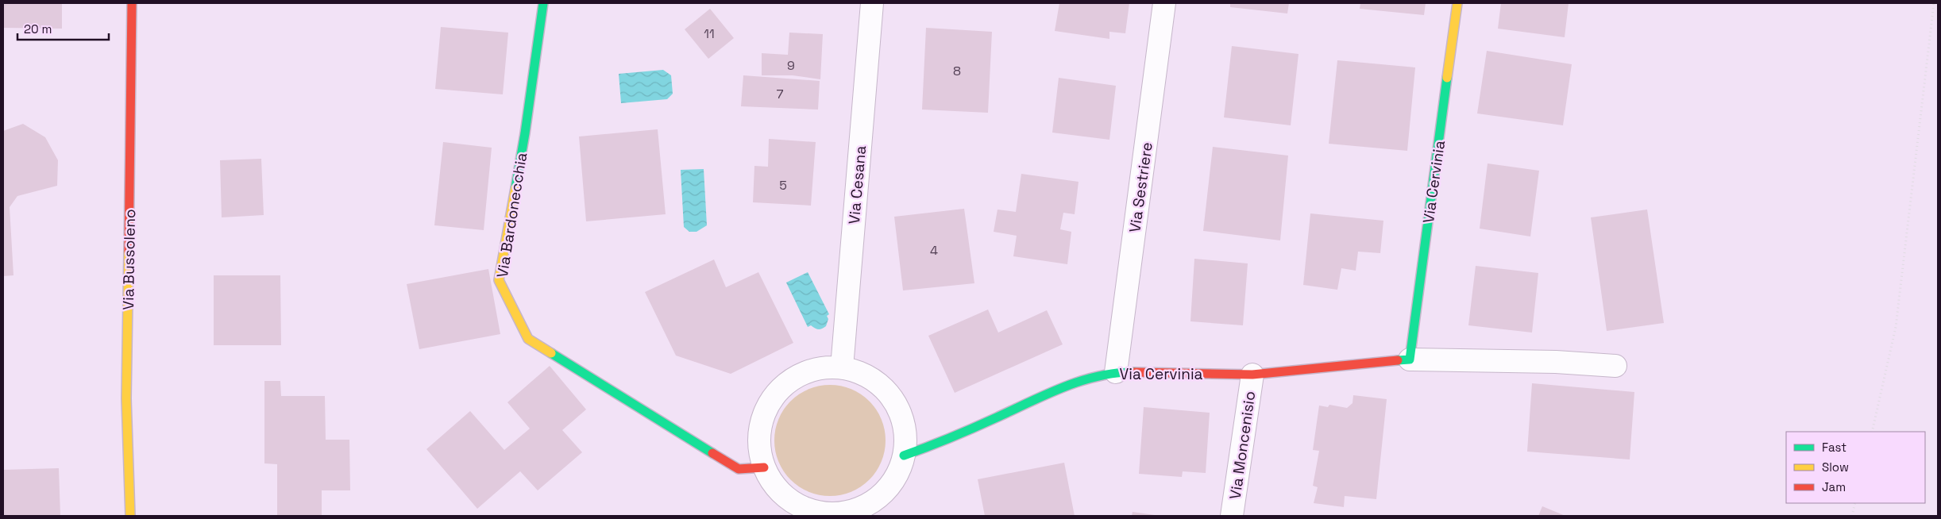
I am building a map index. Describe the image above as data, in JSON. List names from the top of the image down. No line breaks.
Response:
{"streets":{"street":["Via Cervinia","Via Cesana","Via Sestriere","Via Bardonecchia","Via Bussoleno","Via Moncenisio"]},"crossings":[["Via Cervinia","Via Sestriere"],["Via Cervinia","Via Moncenisio"]],"house_numbers":["11","9","8","7","5","4"],"legend":["Fast","Slow","Jam"],"scale_bar":"20 m"}
